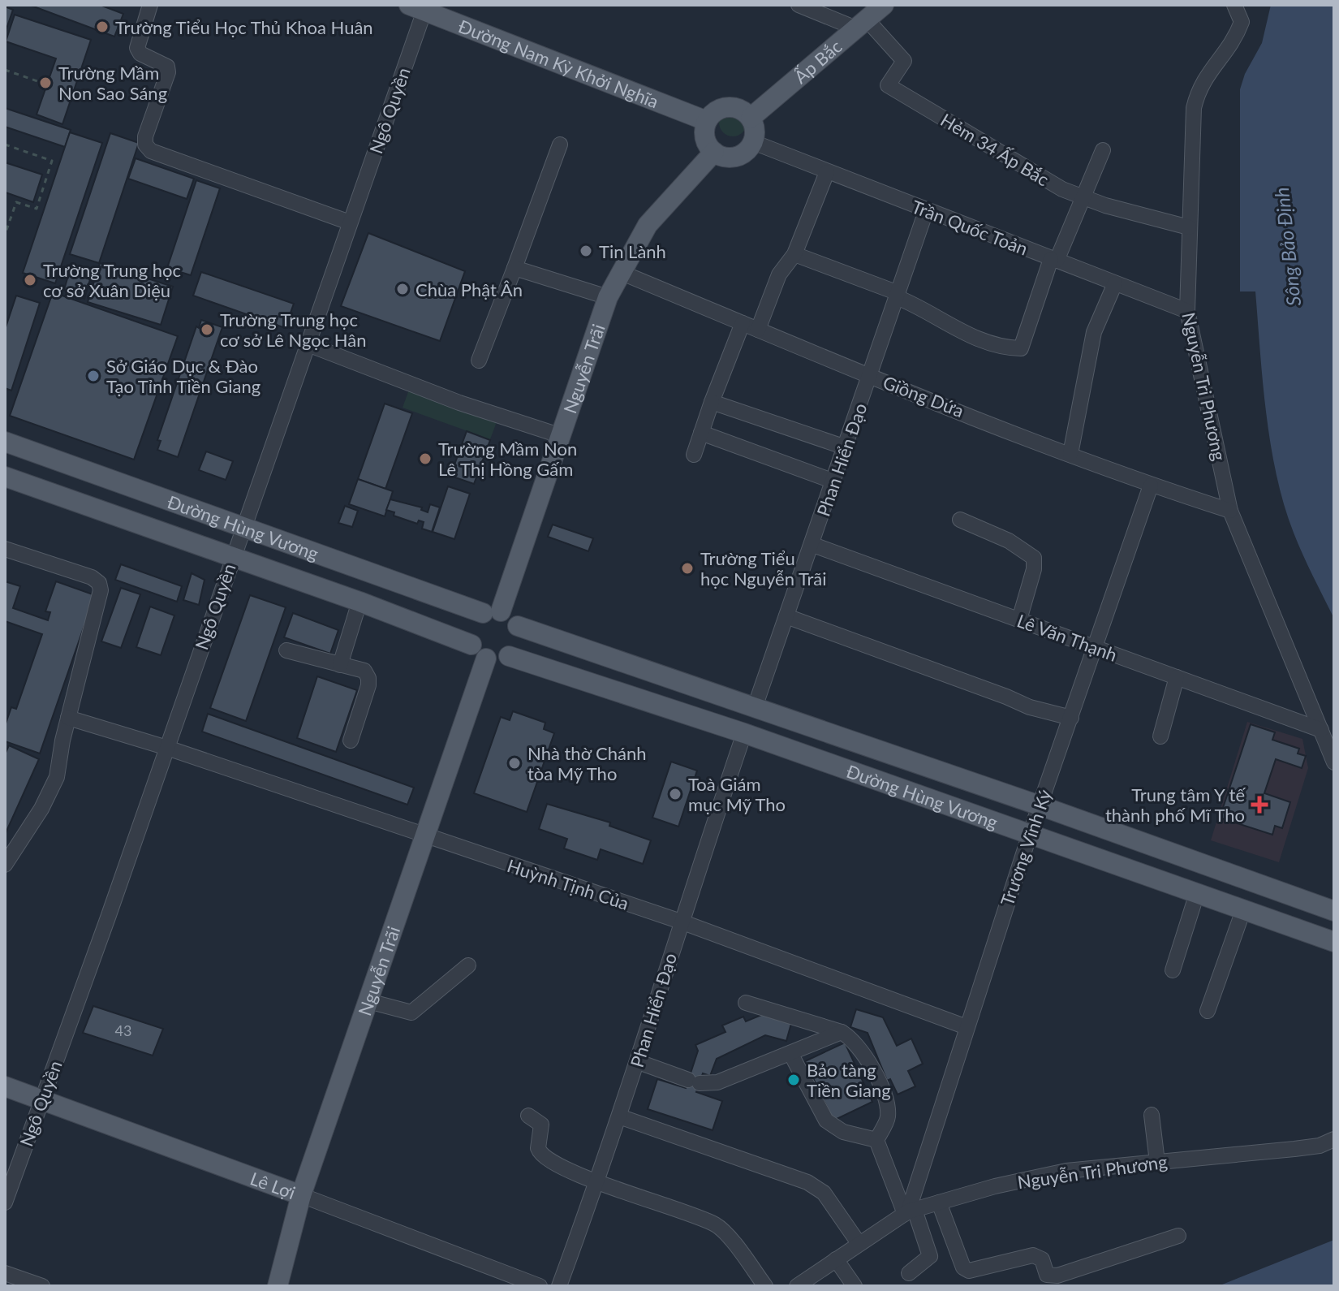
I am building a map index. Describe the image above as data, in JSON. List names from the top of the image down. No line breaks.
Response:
{"streets":{"main road":["Ấp Bắc","Đường Nam Kỳ Khởi Nghĩa","Nguyễn Trãi","Đường Hùng Vương","Lê Lợi"],"street":["Ngô Quyền","Hẻm 34 Ấp Bắc","Trần Quốc Toản","Nguyễn Tri Phương","Giồng Dứa","Phan Hiển Đạo","Lê Văn Thạnh","Trương Vĩnh Ký","Huỳnh Tịnh Của"]},"crossings":[["Ấp Bắc","Đường Nam Kỳ Khởi Nghĩa"],["Ấp Bắc","Hẻm 34 Ấp Bắc"],["Ấp Bắc","Trần Quốc Toản"],["Ấp Bắc","Nguyễn Trãi"],["Đường Nam Kỳ Khởi Nghĩa","Ngô Quyền"],["Đường Nam Kỳ Khởi Nghĩa","Trần Quốc Toản"],["Đường Nam Kỳ Khởi Nghĩa","Nguyễn Trãi"],["Ngô Quyền","Đường Hùng Vương"],["Ngô Quyền","Huỳnh Tịnh Của"],["Ngô Quyền","Lê Lợi"],["Hẻm 34 Ấp Bắc","Nguyễn Tri Phương"],["Trần Quốc Toản","Nguyễn Trãi"],["Trần Quốc Toản","Nguyễn Tri Phương"],["Trần Quốc Toản","Phan Hiển Đạo"],["Nguyễn Trãi","Giồng Dứa"],["Nguyễn Trãi","Đường Hùng Vương"],["Nguyễn Trãi","Huỳnh Tịnh Của"],["Nguyễn Trãi","Lê Lợi"],["Nguyễn Tri Phương","Giồng Dứa"],["Nguyễn Tri Phương","Lê Văn Thạnh"],["Nguyễn Tri Phương","Trương Vĩnh Ký"],["Giồng Dứa","Phan Hiển Đạo"],["Giồng Dứa","Trương Vĩnh Ký"],["Phan Hiển Đạo","Đường Hùng Vương"],["Phan Hiển Đạo","Lê Văn Thạnh"],["Phan Hiển Đạo","Huỳnh Tịnh Của"],["Đường Hùng Vương","Trương Vĩnh Ký"],["Lê Văn Thạnh","Trương Vĩnh Ký"],["Trương Vĩnh Ký","Huỳnh Tịnh Của"]],"water":["Sông Bảo Định"],"places":{"other":["Trường Tiểu Học Thủ Khoa Huân","Trường Mầm Non Sao Sáng","Tin Lành","Trường Trung học cơ sở Xuân Diệu","Chùa Phật Ân","Trường Trung học cơ sở Lê Ngọc Hân","Sở Giáo Dục & Đào Tạo Tỉnh Tiền Giang","Trường Mầm Non Lê Thị Hồng Gấm","Trường Tiểu học Nguyễn Trãi","Nhà thờ Chánh tòa Mỹ Tho","Toà Giám mục Mỹ Tho","Bảo tàng Tiền Giang"],"health":["Trung tâm Y tế thành phố Mĩ Tho"]},"house_numbers":["43"]}
